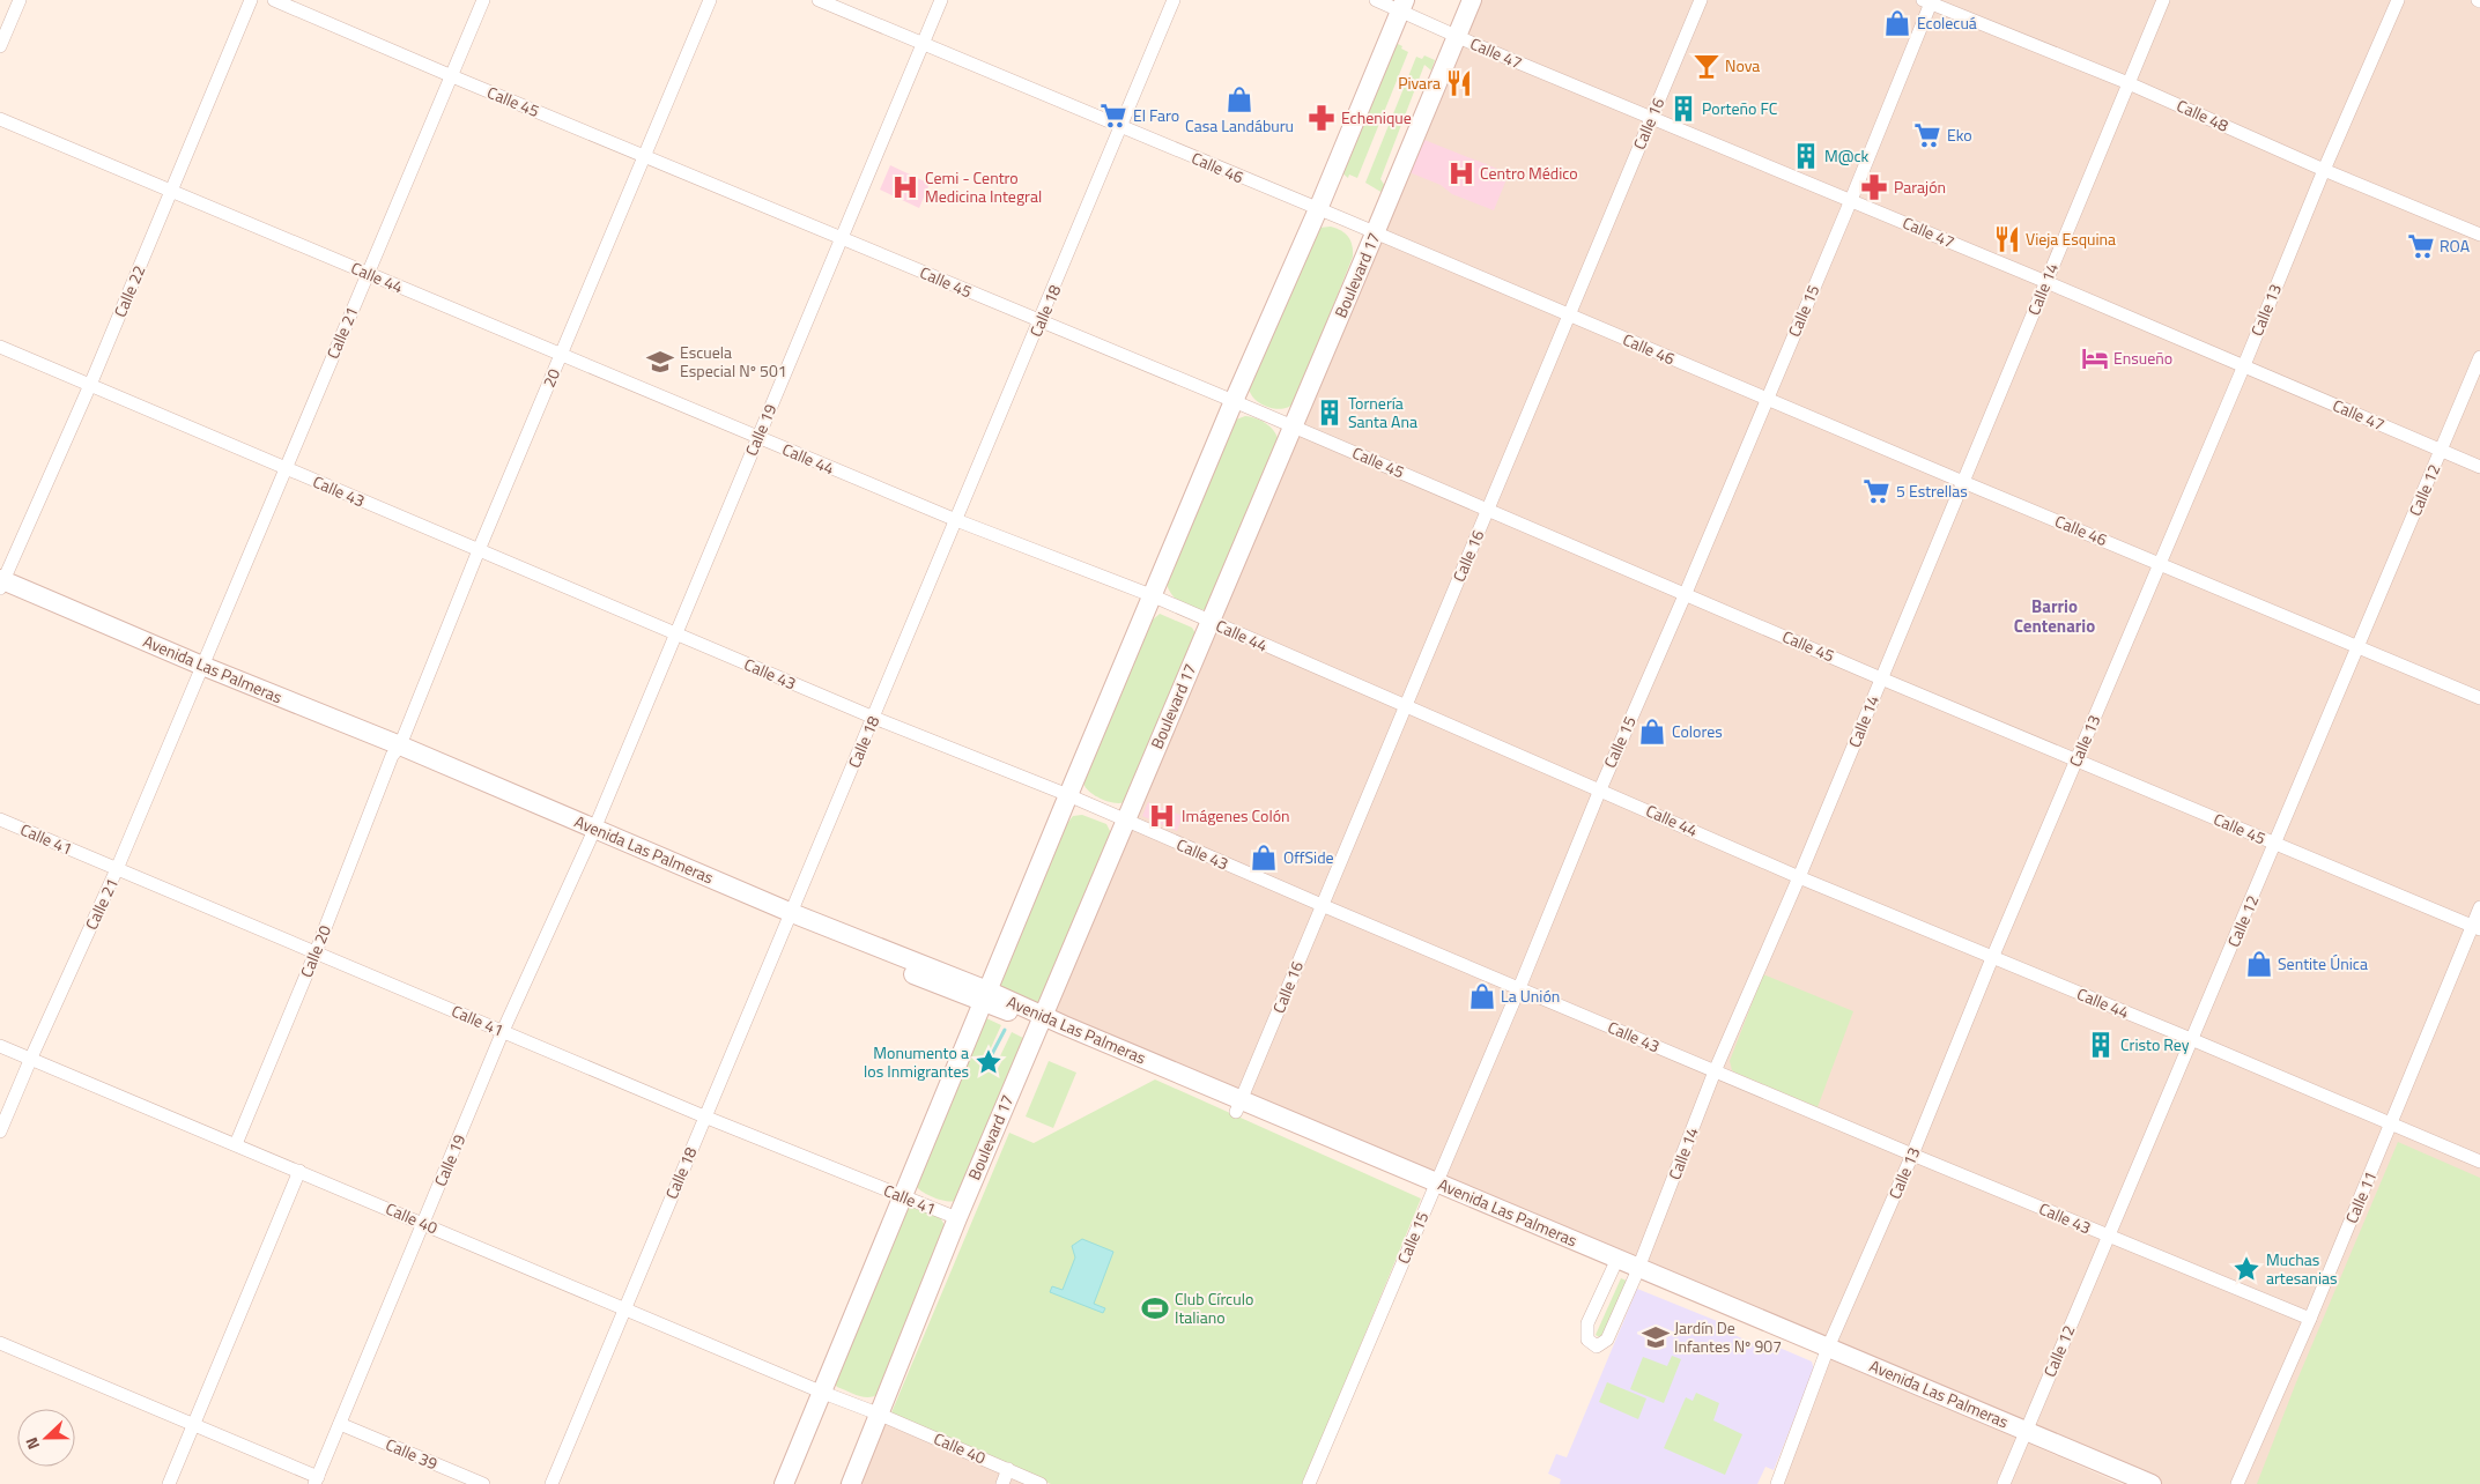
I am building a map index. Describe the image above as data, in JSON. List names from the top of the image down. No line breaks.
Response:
{"streets":{"main road":["Boulevard 17","Avenida Las Palmeras"],"street":["Calle 47","Calle 45","Calle 48","Calle 16","Calle 46","Calle 44","Calle 14","Calle 22","Calle 13","Calle 18","Calle 15","Calle 21","20","Calle 19","Calle 12","Calle 43","Calle 41","Calle 20","Calle 11","Calle 40","Calle 39"]},"crossings":[["Calle 47","Calle 16"],["Calle 47","Boulevard 17"],["Calle 47","Calle 14"],["Calle 47","Calle 13"],["Calle 47","Calle 15"],["Calle 47","Calle 12"],["Calle 45","Calle 16"],["Calle 45","Boulevard 17"],["Calle 45","Calle 14"],["Calle 45","Calle 13"],["Calle 45","Calle 18"],["Calle 45","Calle 15"],["Calle 45","Calle 21"],["Calle 45","20"],["Calle 45","Calle 19"],["Calle 45","Calle 12"],["Calle 45","Calle 11"],["Calle 48","Calle 14"],["Calle 48","Calle 13"],["Calle 48","Calle 15"],["Calle 16","Calle 46"],["Calle 16","Calle 44"],["Calle 16","Calle 43"],["Calle 16","Avenida Las Palmeras"],["Calle 46","Boulevard 17"],["Calle 46","Calle 14"],["Calle 46","Calle 13"],["Calle 46","Calle 18"],["Calle 46","Calle 15"],["Calle 46","Calle 19"],["Calle 46","Calle 12"],["Boulevard 17","Calle 44"],["Boulevard 17","Calle 43"],["Boulevard 17","Avenida Las Palmeras"],["Boulevard 17","Calle 41"],["Boulevard 17","Calle 40"],["Calle 44","Calle 14"],["Calle 44","Calle 22"],["Calle 44","Calle 13"],["Calle 44","Calle 18"],["Calle 44","Calle 15"],["Calle 44","Calle 21"],["Calle 44","20"],["Calle 44","Calle 19"],["Calle 44","Calle 12"],["Calle 44","Calle 11"],["Calle 14","Calle 43"],["Calle 14","Avenida Las Palmeras"],["Calle 22","Calle 43"],["Calle 22","Avenida Las Palmeras"],["Calle 13","Calle 43"],["Calle 13","Avenida Las Palmeras"],["Calle 18","Calle 43"],["Calle 18","Avenida Las Palmeras"],["Calle 18","Calle 41"],["Calle 18","Calle 40"],["Calle 15","Calle 43"],["Calle 15","Avenida Las Palmeras"],["Calle 21","Calle 43"],["Calle 21","Avenida Las Palmeras"],["Calle 21","Calle 41"],["Calle 21","Calle 40"],["20","Calle 43"],["20","Avenida Las Palmeras"],["20","Calle 20"],["Calle 19","Calle 43"],["Calle 19","Avenida Las Palmeras"],["Calle 19","Calle 41"],["Calle 19","Calle 40"],["Calle 19","Calle 39"],["Calle 12","Calle 43"],["Calle 12","Avenida Las Palmeras"],["Calle 43","Calle 11"],["Avenida Las Palmeras","Calle 20"],["Calle 41","Calle 20"],["Calle 20","Calle 40"]],"districts":["Barrio Centenario"],"places":{"shop":["Ecolecuá","Casa Landáburu","Colores","OffSide","Sentite Única","La Unión"],"bar":["Nova"],"restaurant":["Pivara","Vieja Esquina"],"building":["Porteño FC","M@ck","Tornería Santa Ana","Cristo Rey"],"supermarket":["El Faro","Eko","ROA","5 Estrellas"],"pharmacy":["Echenique","Parajón"],"hospital":["Centro Médico","Cemi - Centro Medicina Integral","Imágenes Colón"],"hotel":["Ensueño"],"school or university":["Escuela Especial Nº 501","Jardín De Infantes Nº 907"],"place":["Monumento a los Inmigrantes","Muchas artesanias"],"sports":["Club Círculo Italiano"]},"north":"left"}
